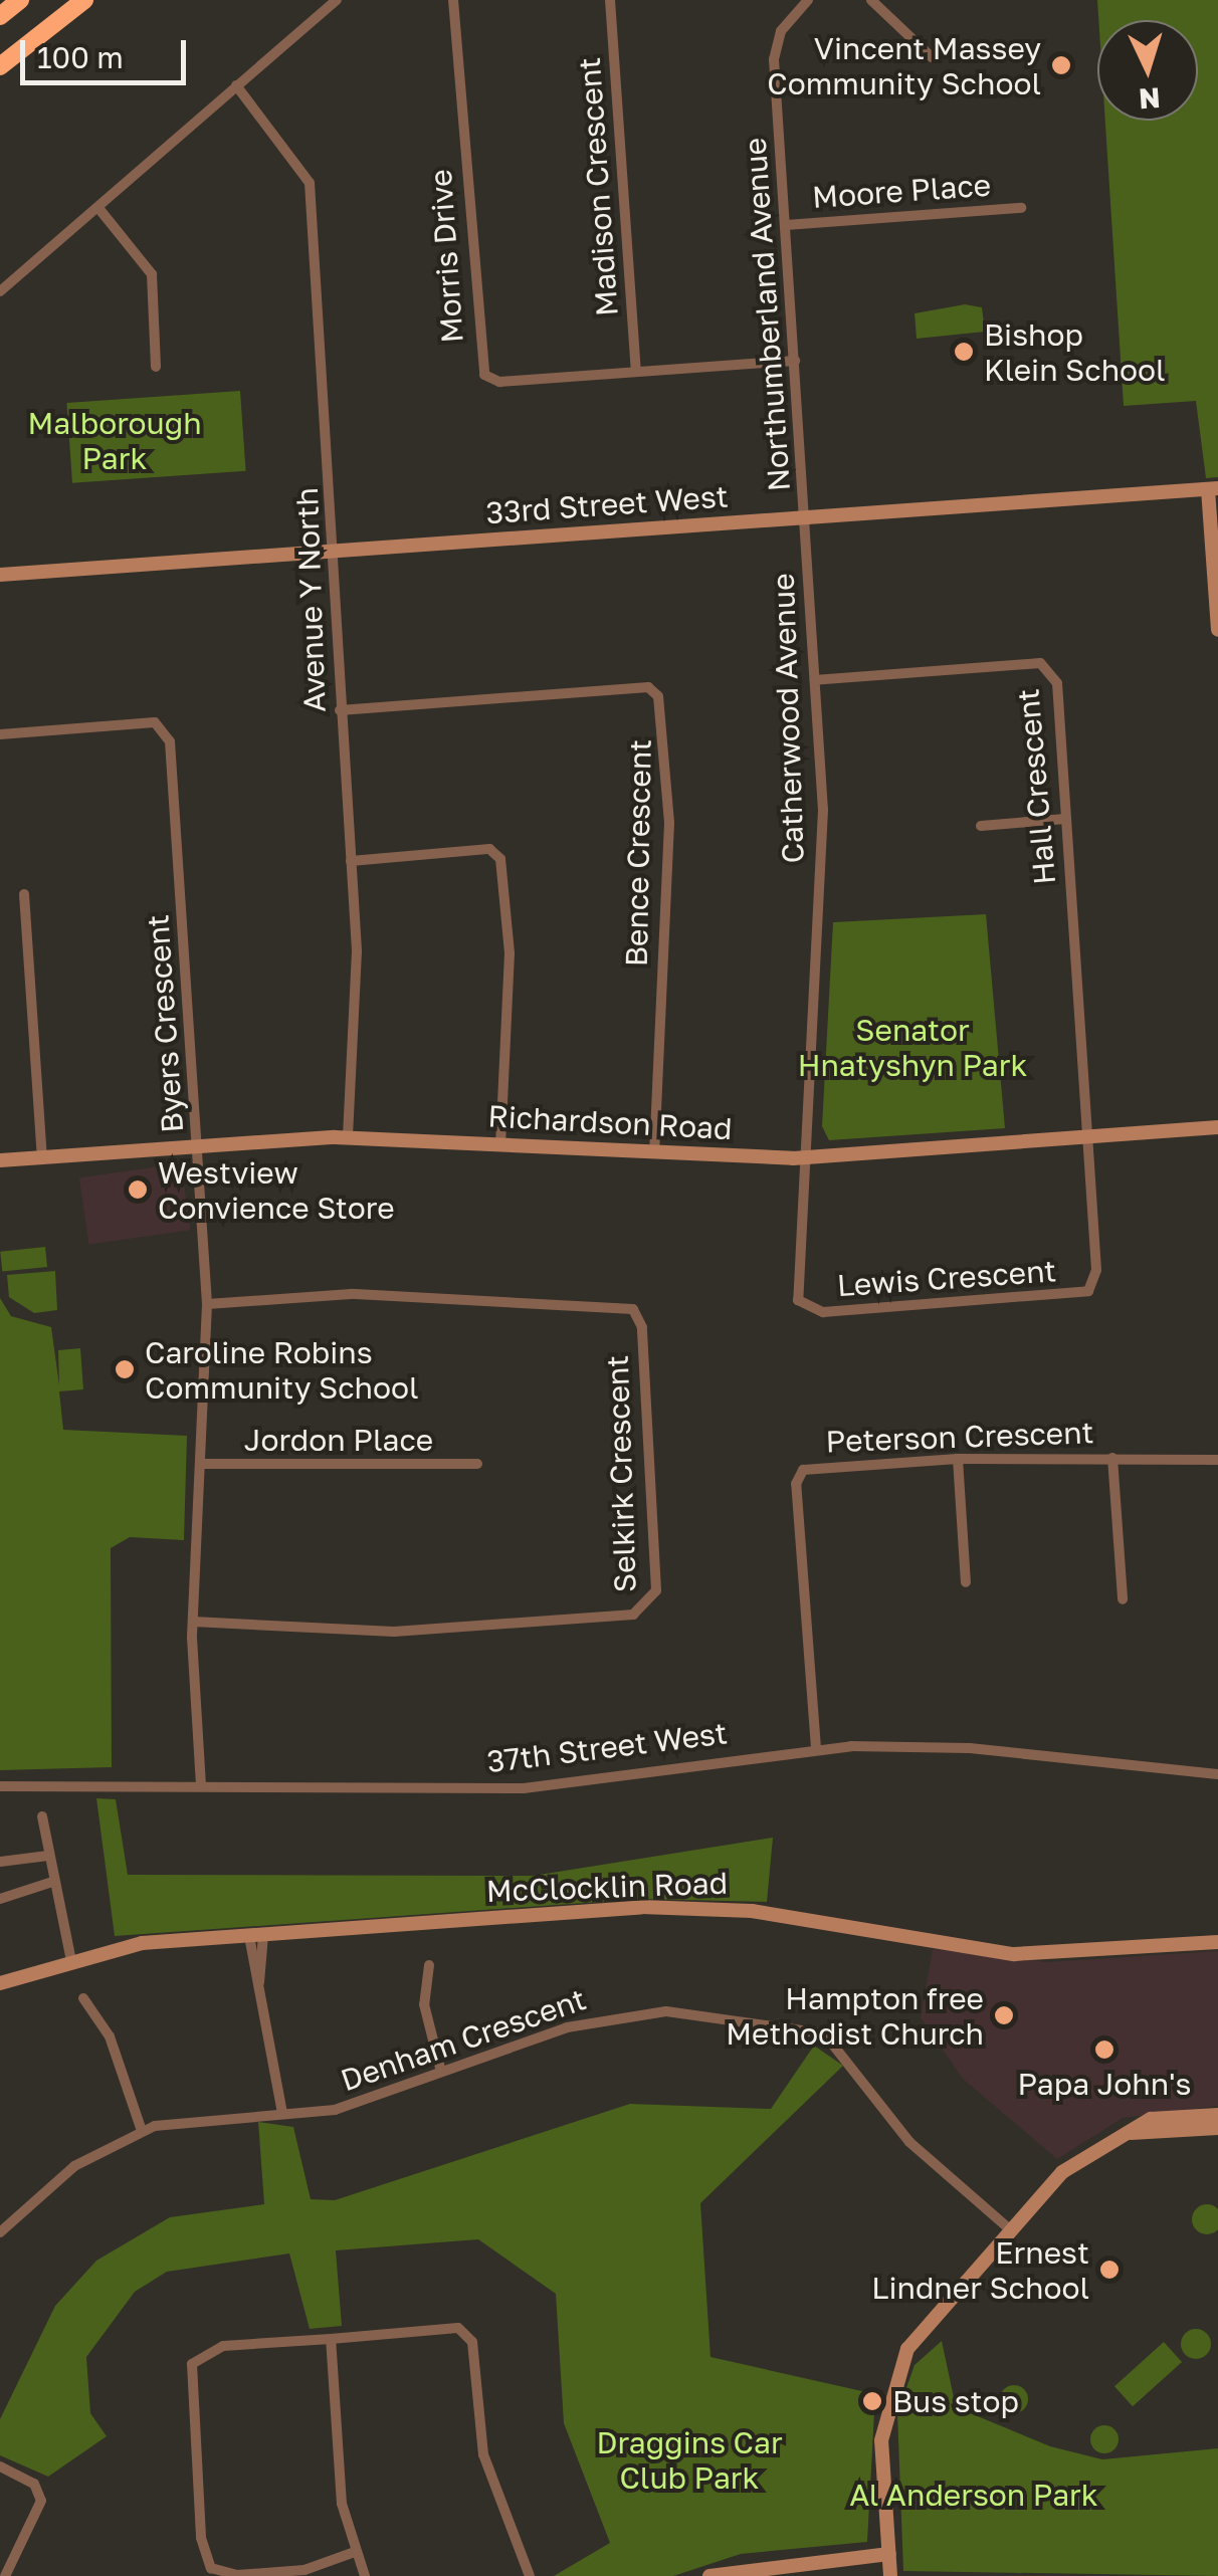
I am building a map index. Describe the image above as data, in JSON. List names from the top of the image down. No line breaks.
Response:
{"streets":{"street":["Madison Crescent","Moore Place","Morris Drive","Northumberland Avenue","33rd Street West","Avenue Y North","Catherwood Avenue","Hall Crescent","Bence Crescent","Byers Crescent","Richardson Road","Lewis Crescent","Peterson Crescent","Jordon Place","Selkirk Crescent","37th Street West","McClocklin Road","Denham Crescent"]},"crossings":[["Madison Crescent","Morris Drive"],["Moore Place","Northumberland Avenue"],["Morris Drive","Northumberland Avenue"],["Northumberland Avenue","33rd Street West"],["Northumberland Avenue","Catherwood Avenue"],["33rd Street West","Avenue Y North"],["33rd Street West","Catherwood Avenue"],["Avenue Y North","Bence Crescent"],["Avenue Y North","Richardson Road"],["Catherwood Avenue","Hall Crescent"],["Catherwood Avenue","Richardson Road"],["Catherwood Avenue","Lewis Crescent"],["Hall Crescent","Richardson Road"],["Hall Crescent","Lewis Crescent"],["Bence Crescent","Richardson Road"],["Byers Crescent","Richardson Road"],["Byers Crescent","Jordon Place"],["Byers Crescent","Selkirk Crescent"],["Byers Crescent","37th Street West"],["Richardson Road","Lewis Crescent"],["Peterson Crescent","37th Street West"]],"parks":["Malborough Park","Senator Hnatyshyn Park","Draggins Car Club Park","Al Anderson Park"],"places":["Vincent Massey Community School","Bishop Klein School","Westview Convience Store","Caroline Robins Community School","Hampton free Methodist Church","Papa John's","Ernest Lindner School","Bus stop"],"scale_bar":"100 m","north":"bottom"}
